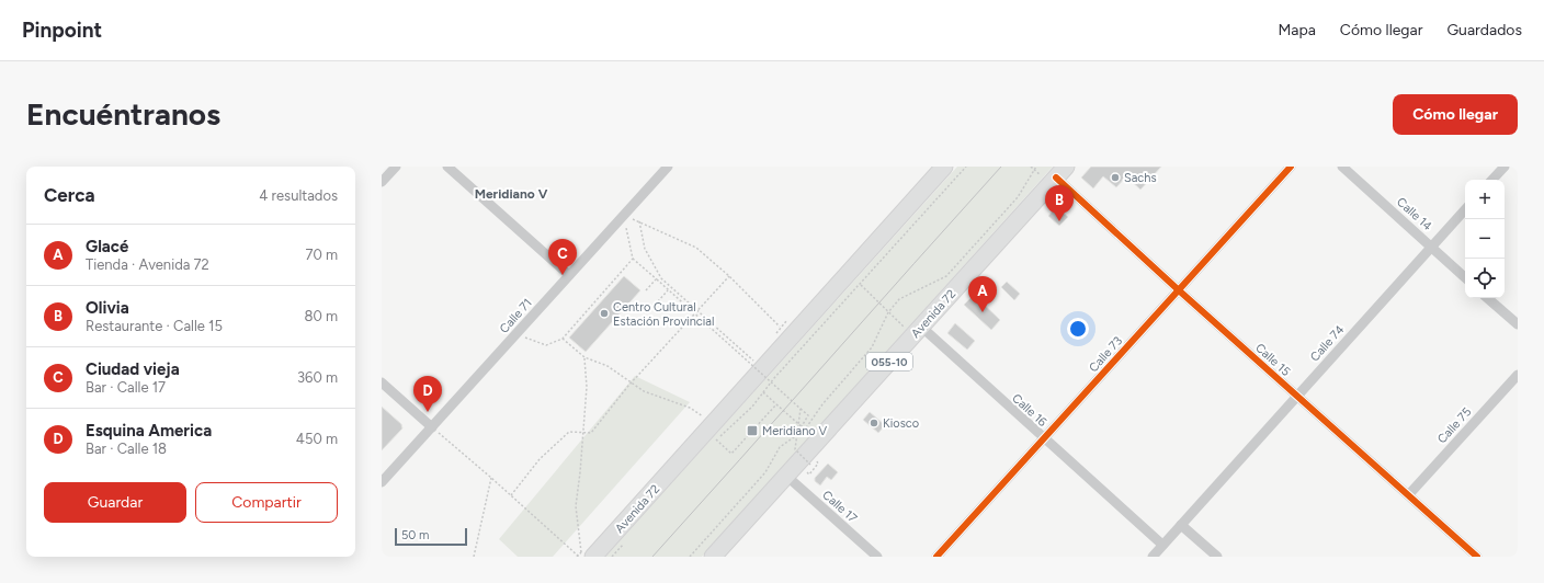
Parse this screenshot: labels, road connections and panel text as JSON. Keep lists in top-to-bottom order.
{
  "streets": {
    "highway": ["Avenida 72", "055-10"],
    "street": [
      "Calle 14",
      "Calle 71",
      "Calle 74",
      "Calle 73",
      "Calle 15",
      "Calle 16",
      "Calle 75",
      "Calle 17"
    ]
  },
  "crossings": [
    ["Calle 14", "Calle 74"],
    ["Avenida 72", "Calle 15"],
    ["Avenida 72", "Calle 16"],
    ["Avenida 72", "Calle 17"],
    ["Calle 74", "Calle 15"],
    ["Calle 74", "Calle 16"],
    ["Calle 73", "Calle 15"],
    ["Calle 73", "Calle 16"],
    ["Calle 15", "Calle 75"]
  ],
  "districts": ["Meridiano V"],
  "places": {
    "other": ["Sachs", "Centro Cultural Estación Provincial", "Kiosco"],
    "transit": ["Meridiano V"]
  },
  "scale_bar": "50 m",
  "page": {
    "header": "Pinpoint",
    "nav": ["Mapa", "Cómo llegar", "Guardados"],
    "buttons": [
      "Cómo llegar",
      ["Guardar", "Compartir"]
    ],
    "title": "Encuéntranos",
    "heading": ["Cerca", "4 resultados"],
    "map_buttons": ["+", "−"],
    "pins": [
      "B",
      "C",
      "A",
      "D"
    ],
    "list": [
      {
        "mark": "A",
        "name": "Glacé",
        "note": "Tienda · Avenida 72",
        "value": "70 m"
      },
      {
        "mark": "B",
        "name": "Olivia",
        "note": "Restaurante · Calle 15",
        "value": "80 m"
      },
      {
        "mark": "C",
        "name": "Ciudad vieja",
        "note": "Bar · Calle 17",
        "value": "360 m"
      },
      {
        "mark": "D",
        "name": "Esquina America",
        "note": "Bar · Calle 18",
        "value": "450 m"
      }
    ],
    "scale": "50 m"
  }
}
